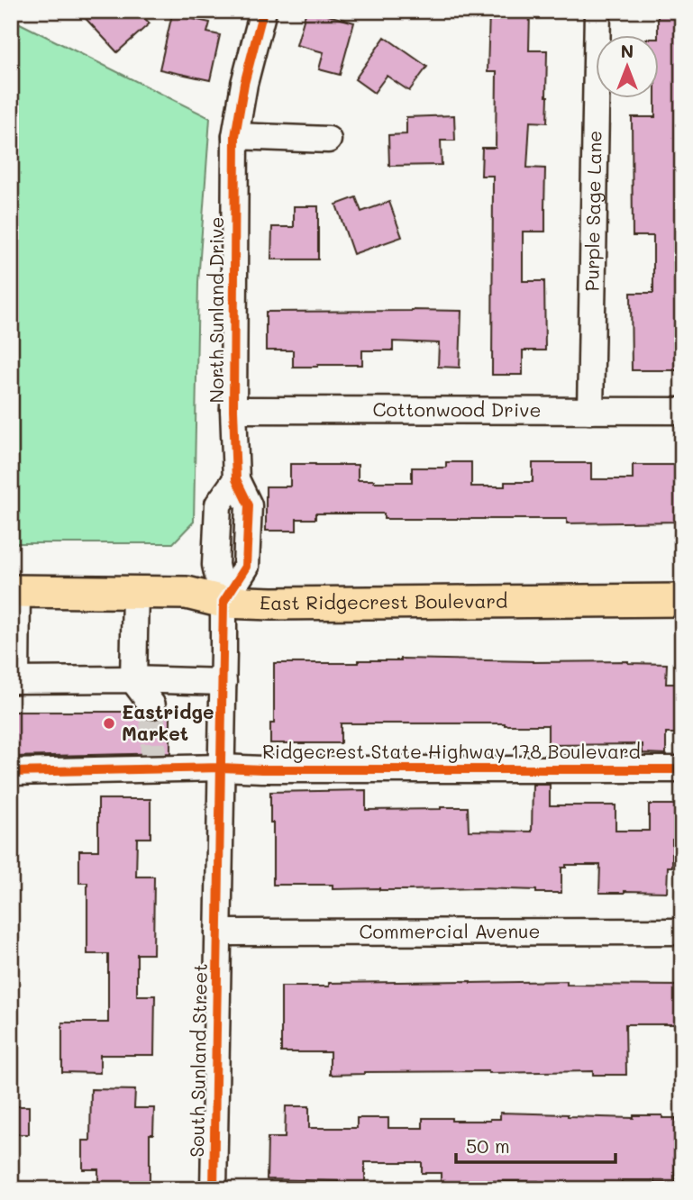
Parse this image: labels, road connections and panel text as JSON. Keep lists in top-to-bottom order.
{
  "streets": {
    "main road": ["East Ridgecrest Boulevard"],
    "street": [
      "Purple Sage Lane",
      "North Sunland Drive",
      "Cottonwood Drive",
      "Ridgecrest State Highway 178 Boulevard",
      "Commercial Avenue",
      "South Sunland Street"
    ]
  },
  "crossings": [
    ["Purple Sage Lane", "Cottonwood Drive"],
    ["North Sunland Drive", "Cottonwood Drive"],
    ["North Sunland Drive", "East Ridgecrest Boulevard"],
    ["North Sunland Drive", "South Sunland Street"],
    ["East Ridgecrest Boulevard", "South Sunland Street"],
    ["Ridgecrest State Highway 178 Boulevard", "South Sunland Street"],
    ["Commercial Avenue", "South Sunland Street"]
  ],
  "places": ["Eastridge Market"],
  "scale_bar": "50 m",
  "north": "top"
}
